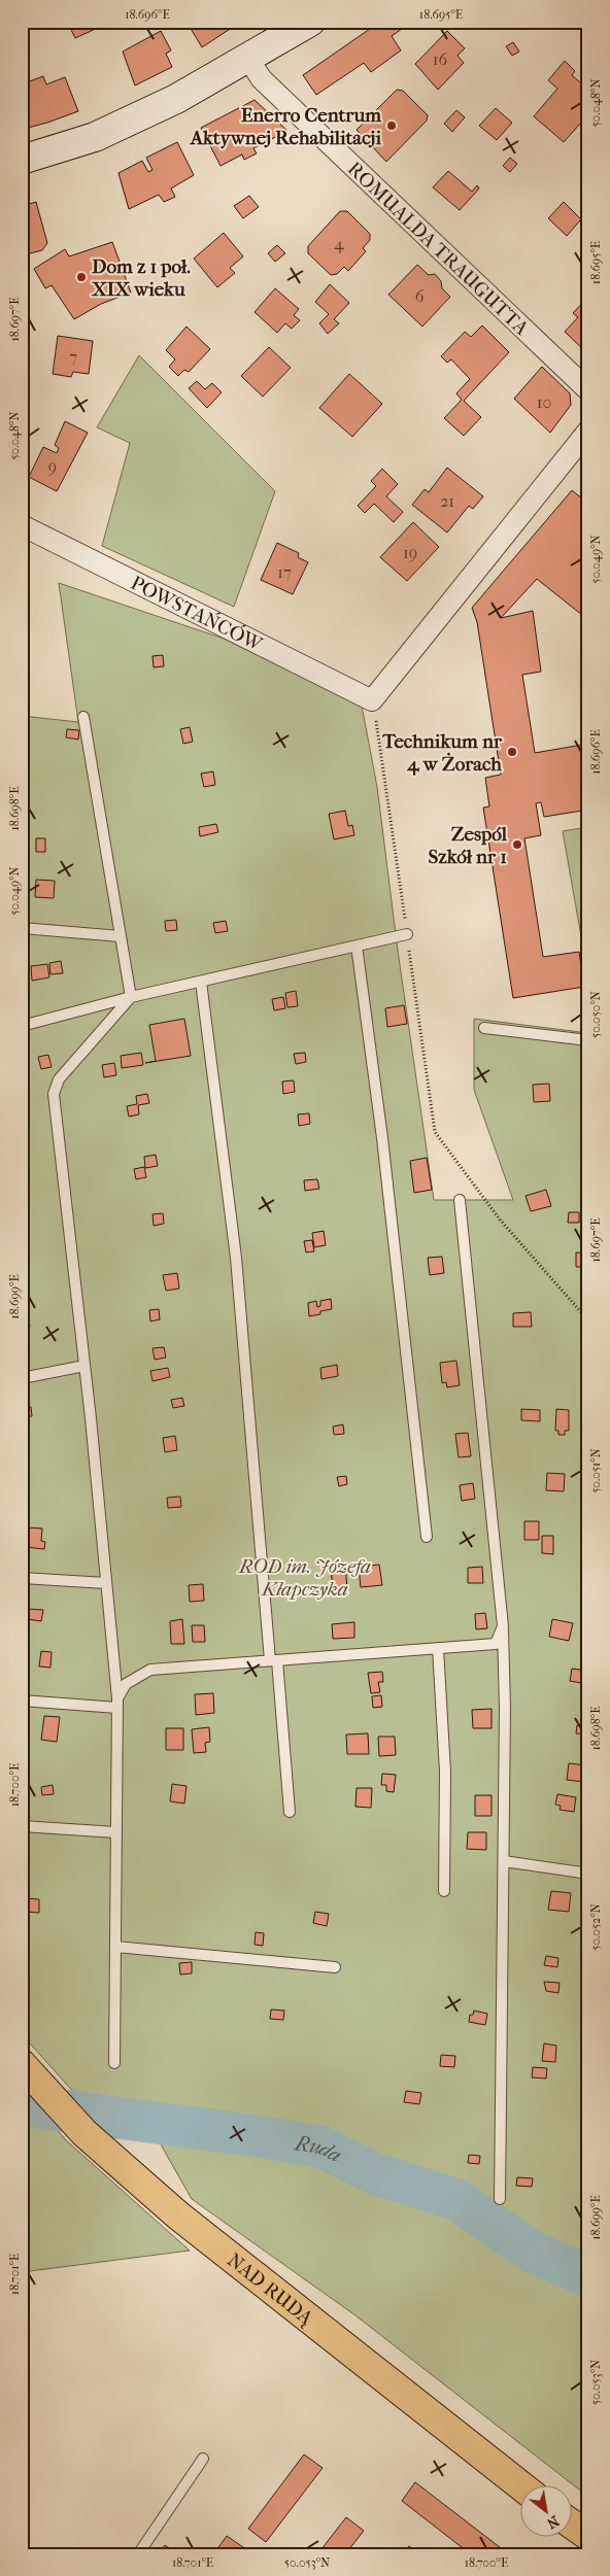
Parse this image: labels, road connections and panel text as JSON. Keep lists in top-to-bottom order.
{
  "streets": {
    "main road": ["NAD RUDĄ"],
    "street": ["ROMUALDA TRAUGUTTA", "POWSTAŃCÓW"]
  },
  "water": ["Ruda"],
  "parks": ["ROD im. Józefa Kłapczyka"],
  "places": [
    "Enerro Centrum Aktywnej Rehabilitacji",
    "Dom z 1 poł. XIX wieku",
    "Technikum nr 4 w Żorach",
    "Zespól Szkół nr 1"
  ],
  "house_numbers": [
    "16",
    "4",
    "6",
    "7",
    "10",
    "9",
    "21",
    "19",
    "17"
  ],
  "north": "bottom right",
  "coordinates": [
    "18.696°E",
    "18.695°E",
    "50.048°N",
    "18.697°E",
    "50.049°N",
    "18.698°E",
    "50.050°N",
    "18.699°E",
    "50.051°N",
    "18.700°E",
    "50.052°N",
    "18.701°E",
    "50.053°N"
  ]
}
